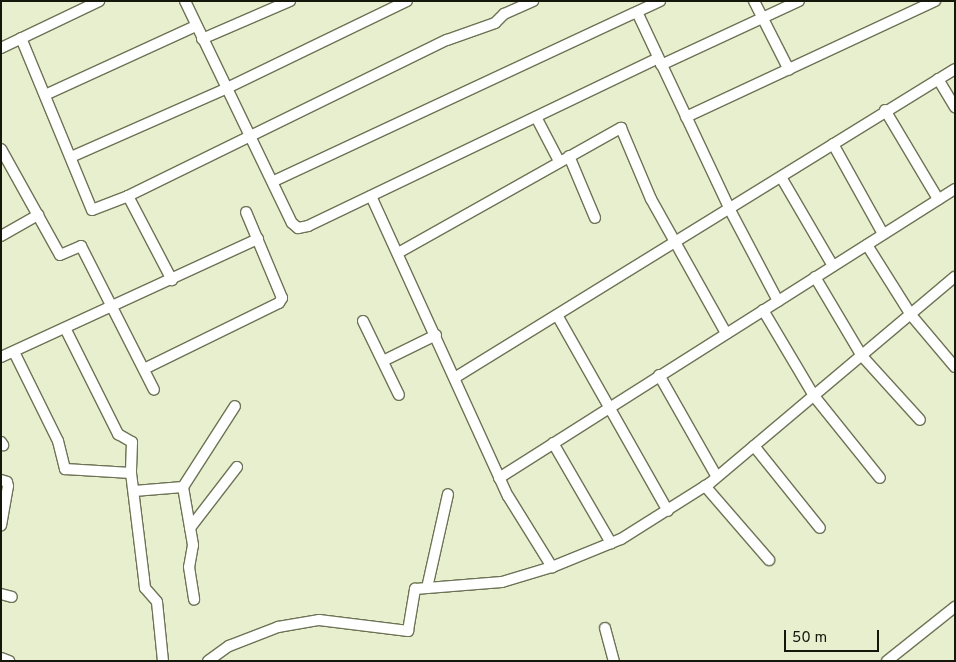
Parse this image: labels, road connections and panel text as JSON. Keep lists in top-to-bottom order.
{
  "scale_bar": "50 m"
}
